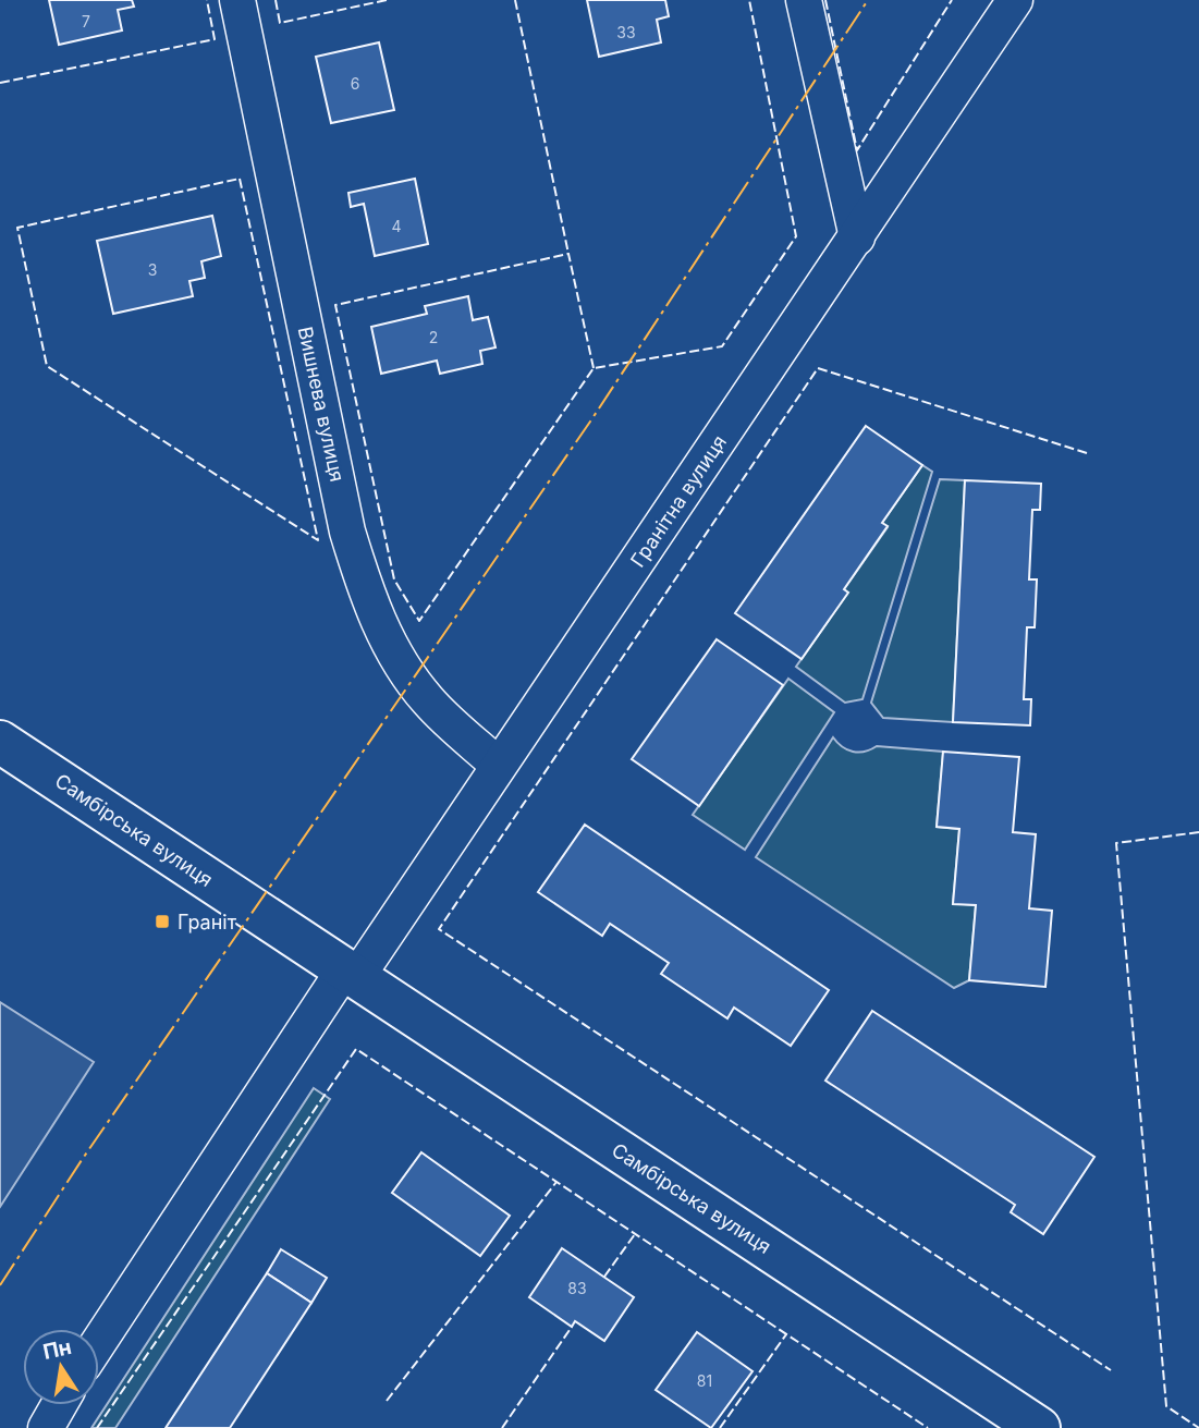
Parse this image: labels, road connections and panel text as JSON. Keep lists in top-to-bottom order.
{
  "streets": {
    "main road": ["Самбірська вулиця"],
    "street": ["Вишнева вулиця", "Гранітна вулиця"]
  },
  "crossings": [
    ["Вишнева вулиця", "Гранітна вулиця"],
    ["Гранітна вулиця", "Самбірська вулиця"]
  ],
  "places": {
    "transit": ["Граніт"]
  },
  "house_numbers": [
    "7",
    "33",
    "6",
    "4",
    "3",
    "2",
    "83",
    "81"
  ],
  "north": "top"
}
